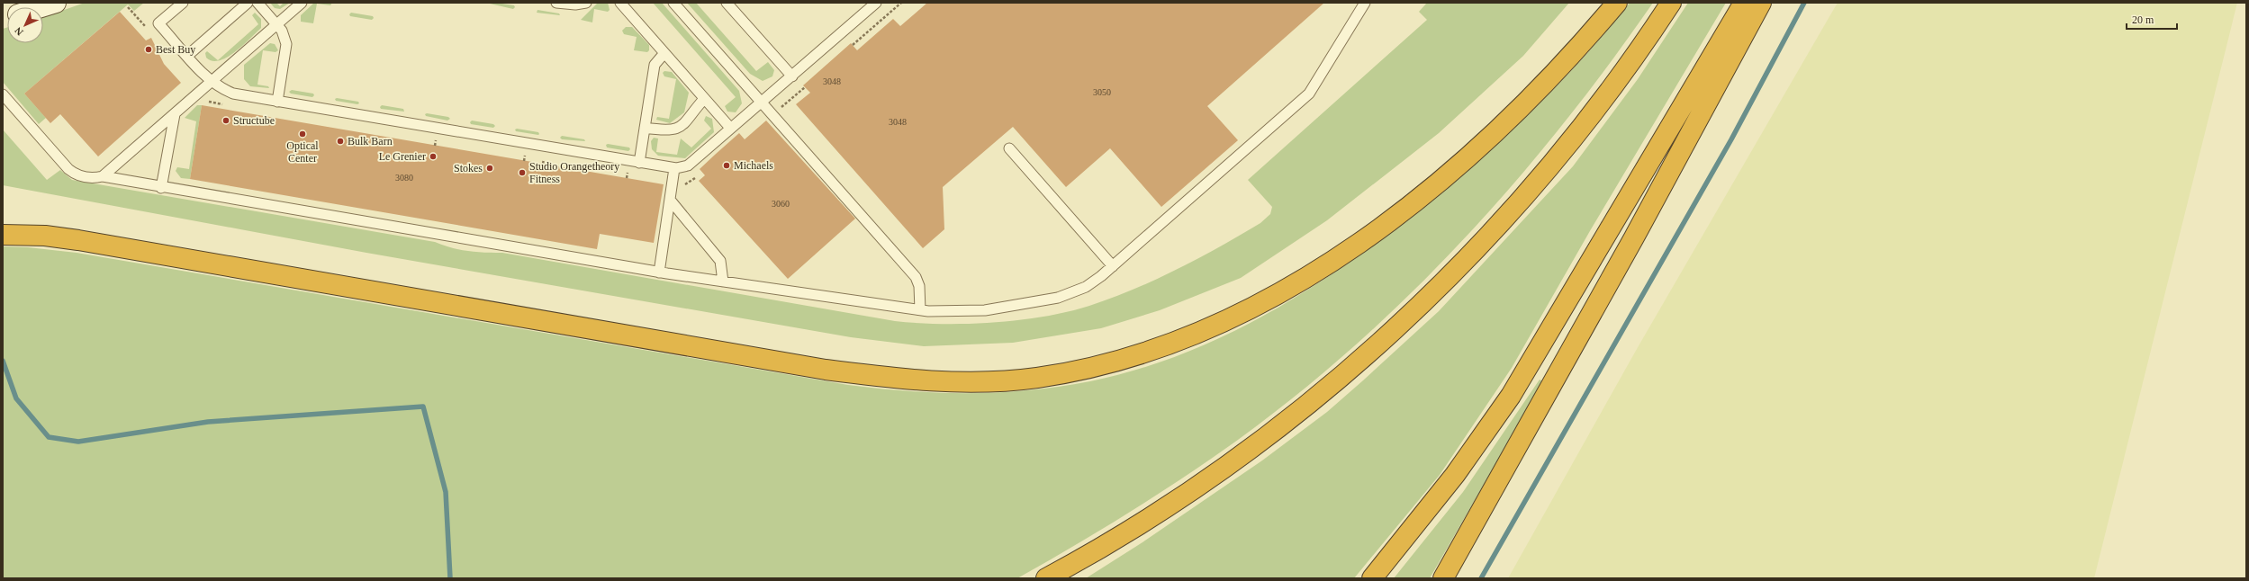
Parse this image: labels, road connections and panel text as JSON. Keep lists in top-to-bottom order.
{
  "places": [
    "Best Buy",
    "Structube",
    "Optical Center",
    "Bulk Barn",
    "Le Grenier",
    "Michaels",
    "Stokes",
    "Studio Orangetheory Fitness"
  ],
  "house_numbers": [
    "3048",
    "3050",
    "3048",
    "3080",
    "3060"
  ],
  "scale_bar": "20 m",
  "north": "bottom left"
}
